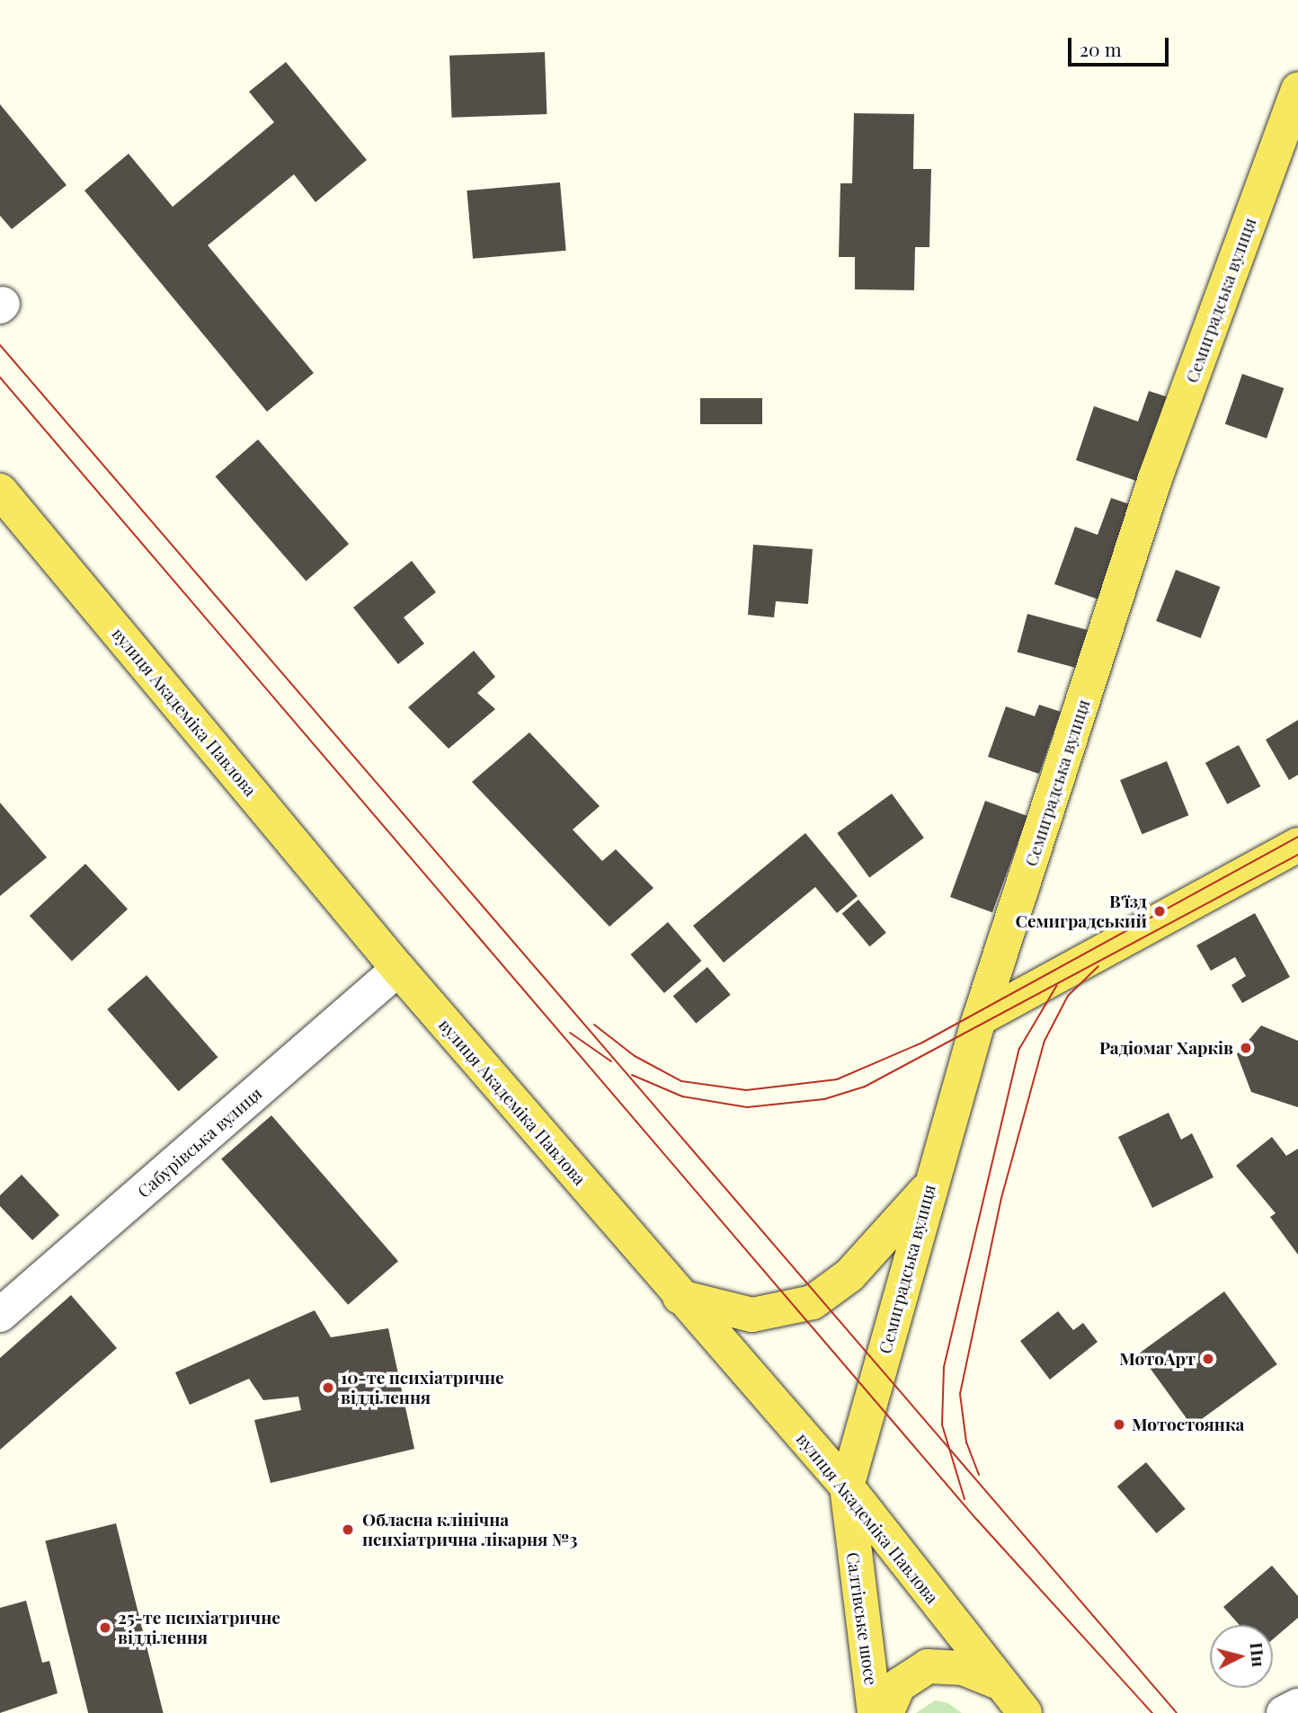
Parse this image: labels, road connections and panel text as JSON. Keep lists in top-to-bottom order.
{
  "streets": {
    "main road": ["Семиградська вулиця", "вулиця Академіка Павлова", "Салтівське шосе"],
    "street": ["Сабурівська вулиця"]
  },
  "crossings": [
    ["Семиградська вулиця", "вулиця Академіка Павлова"],
    ["Семиградська вулиця", "Салтівське шосе"],
    ["вулиця Академіка Павлова", "Сабурівська вулиця"],
    ["вулиця Академіка Павлова", "Салтівське шосе"]
  ],
  "places": [
    "В'їзд Семиградський",
    "Радіомаг Харків",
    "МотоАрт",
    "10-те психіатричне відділення",
    "Мотостоянка",
    "Обласна клінічна психіатрична лікарня №3",
    "25-те психіатричне відділення"
  ],
  "scale_bar": "20 m",
  "north": "right"
}
